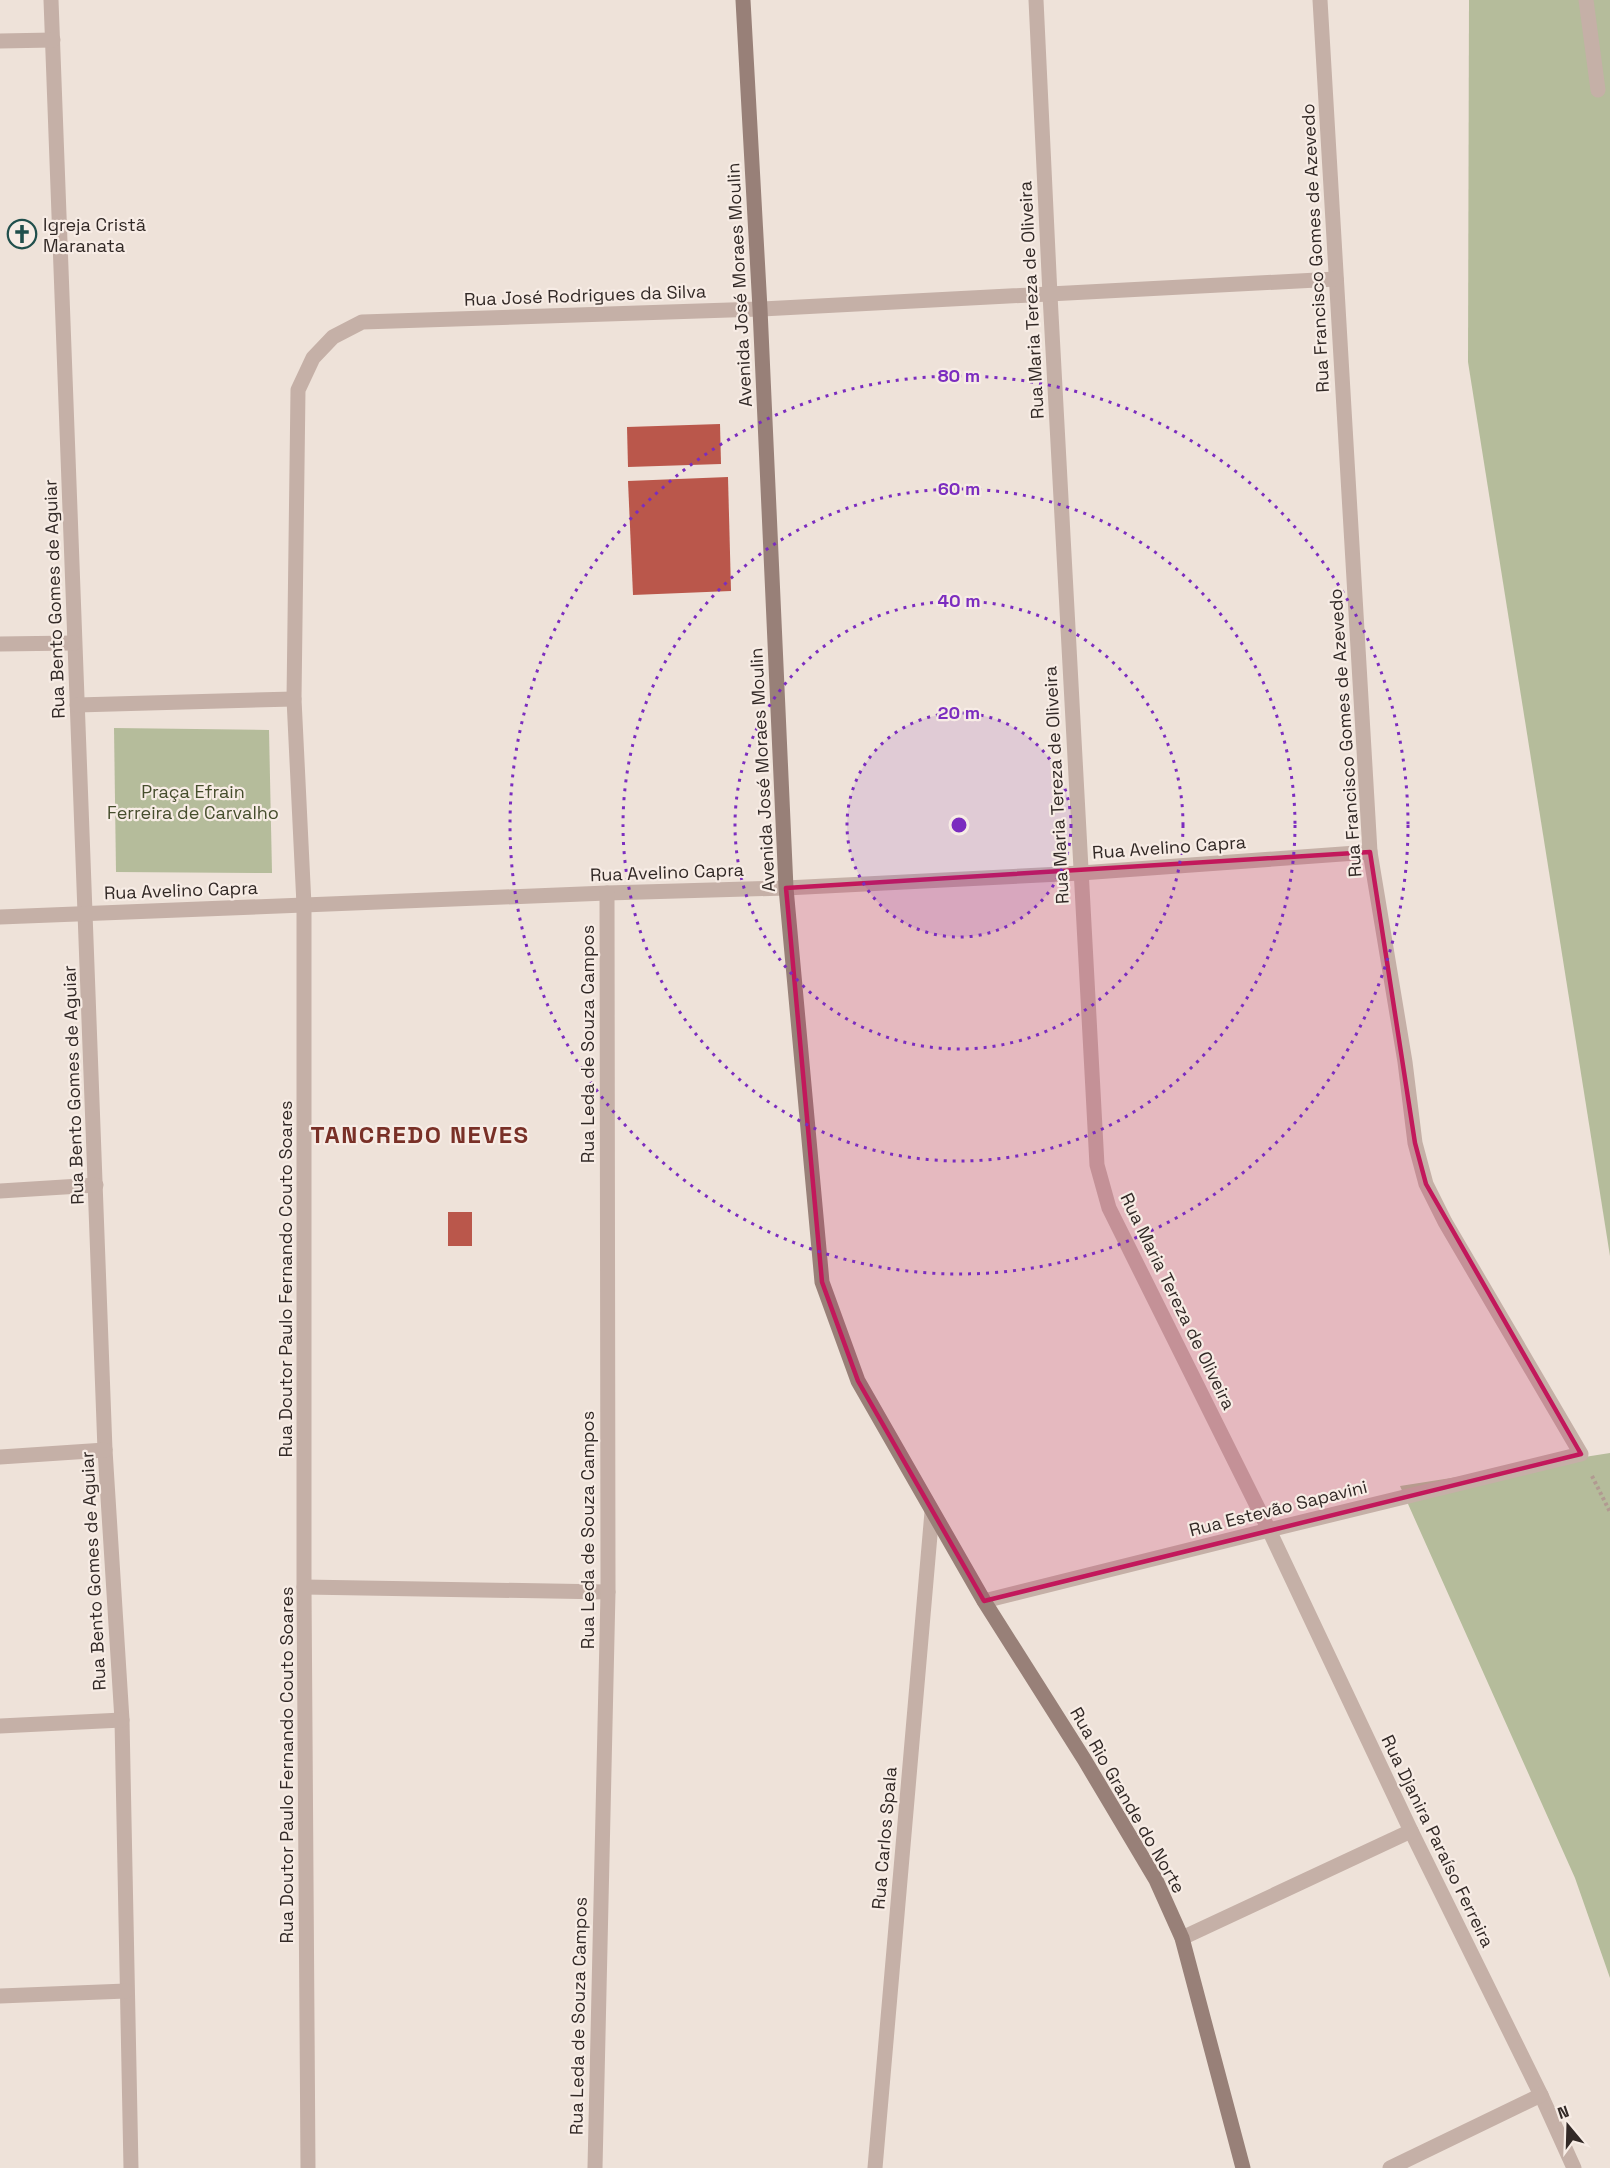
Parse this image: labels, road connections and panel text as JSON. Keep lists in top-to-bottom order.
{
  "streets": {
    "main road": ["Avenida José Moraes Moulin", "Rua Rio Grande do Norte"],
    "street": [
      "Rua Francisco Gomes de Azevedo",
      "Rua José Rodrigues da Silva",
      "Rua Maria Tereza de Oliveira",
      "Rua Bento Gomes de Aguiar",
      "Rua Avelino Capra",
      "Rua Leda de Souza Campos",
      "Rua Doutor Paulo Fernando Couto Soares",
      "Rua Estevão Sapavini",
      "Rua Carlos Spala",
      "Rua Djanira Paraíso Ferreira"
    ]
  },
  "crossings": [
    ["Rua Francisco Gomes de Azevedo", "Rua José Rodrigues da Silva"],
    ["Rua Francisco Gomes de Azevedo", "Rua Avelino Capra"],
    ["Rua Francisco Gomes de Azevedo", "Rua Estevão Sapavini"],
    ["Avenida José Moraes Moulin", "Rua José Rodrigues da Silva"],
    ["Avenida José Moraes Moulin", "Rua Avelino Capra"],
    ["Avenida José Moraes Moulin", "Rua Rio Grande do Norte"],
    ["Avenida José Moraes Moulin", "Rua Carlos Spala"],
    ["Rua José Rodrigues da Silva", "Rua Maria Tereza de Oliveira"],
    ["Rua José Rodrigues da Silva", "Rua Doutor Paulo Fernando Couto Soares"],
    ["Rua Maria Tereza de Oliveira", "Rua Avelino Capra"],
    ["Rua Maria Tereza de Oliveira", "Rua Estevão Sapavini"],
    ["Rua Maria Tereza de Oliveira", "Rua Djanira Paraíso Ferreira"],
    ["Rua Bento Gomes de Aguiar", "Rua Avelino Capra"],
    ["Rua Avelino Capra", "Rua Leda de Souza Campos"],
    ["Rua Avelino Capra", "Rua Doutor Paulo Fernando Couto Soares"],
    ["Rua Estevão Sapavini", "Rua Rio Grande do Norte"],
    ["Rua Estevão Sapavini", "Rua Djanira Paraíso Ferreira"],
    ["Rua Rio Grande do Norte", "Rua Carlos Spala"]
  ],
  "districts": ["TANCREDO NEVES"],
  "parks": ["Praça Efrain Ferreira de Carvalho"],
  "places": {
    "church": ["Igreja Cristã Maranata"]
  },
  "north": "top",
  "rings": [
    "80 m",
    "60 m",
    "40 m",
    "20 m"
  ]
}
